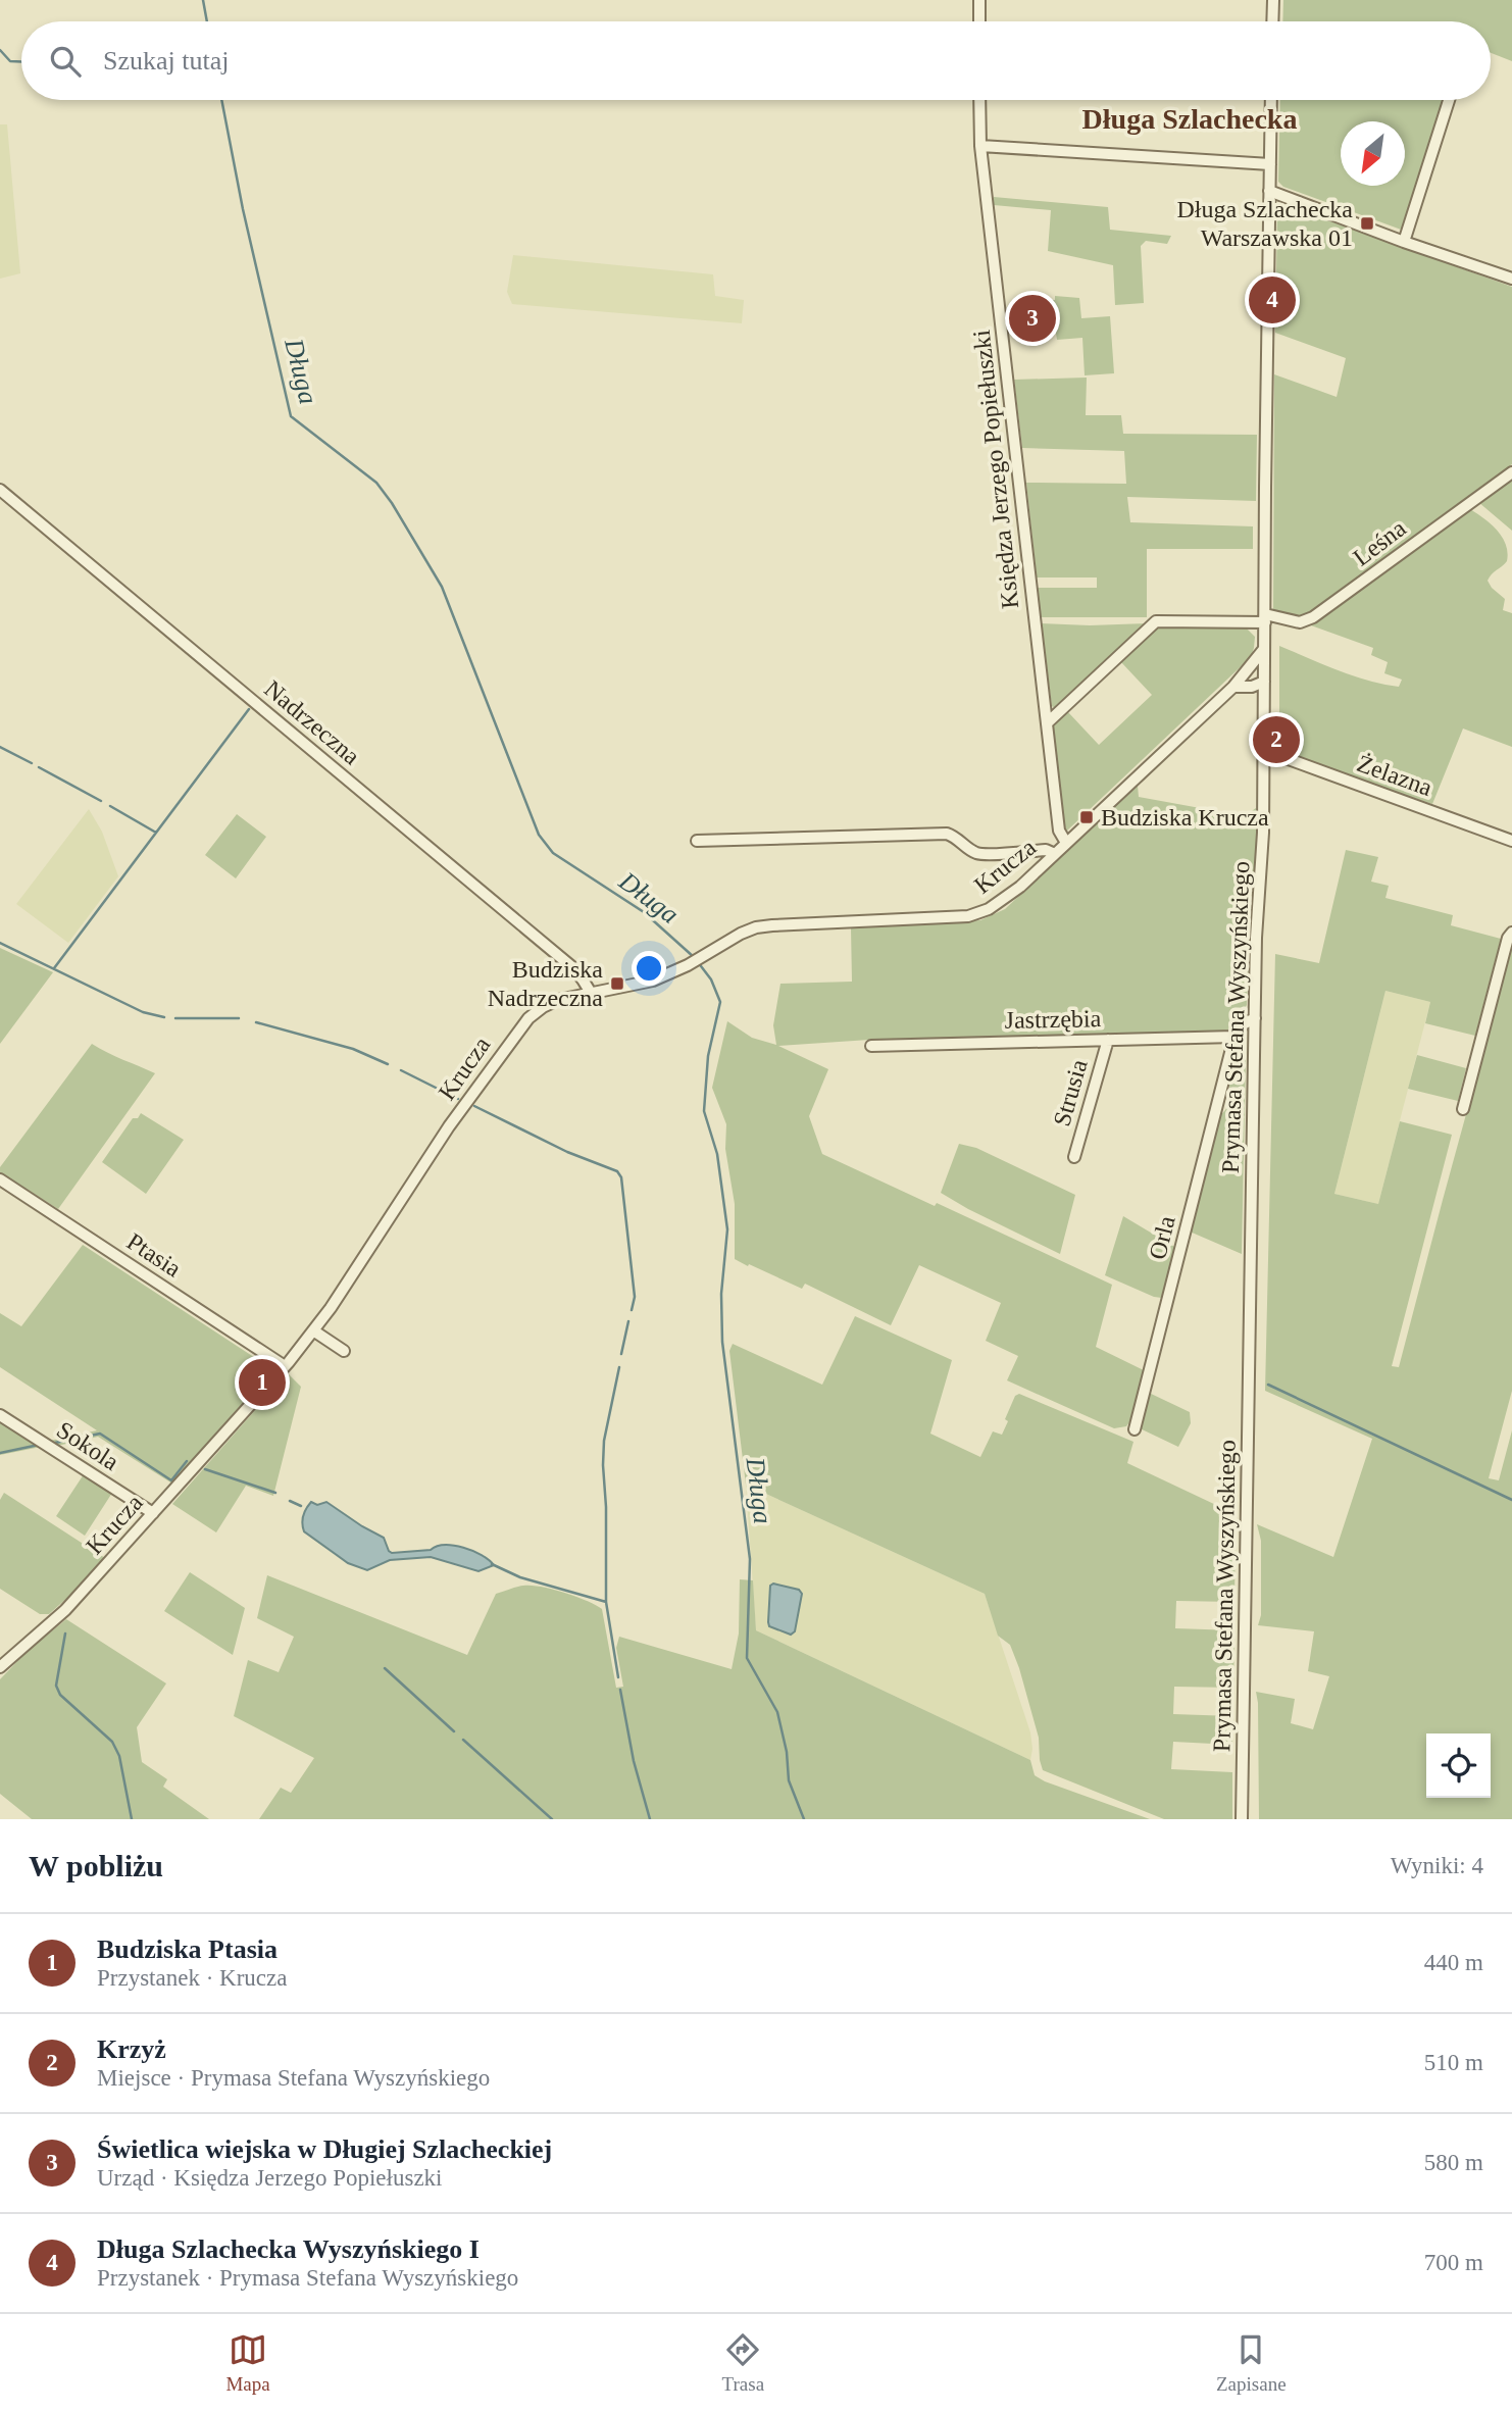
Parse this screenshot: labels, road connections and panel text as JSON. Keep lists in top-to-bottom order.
{
  "streets": {
    "street": [
      "Księdza Jerzego Popiełuszki",
      "Leśna",
      "Nadrzeczna",
      "Żelazna",
      "Krucza",
      "Prymasa Stefana Wyszyńskiego",
      "Jastrzębia",
      "Strusia",
      "Orla",
      "Ptasia",
      "Sokola"
    ]
  },
  "crossings": [
    ["Księdza Jerzego Popiełuszki", "Leśna"],
    ["Księdza Jerzego Popiełuszki", "Krucza"],
    ["Leśna", "Prymasa Stefana Wyszyńskiego"],
    ["Nadrzeczna", "Krucza"],
    ["Żelazna", "Prymasa Stefana Wyszyńskiego"],
    ["Krucza", "Prymasa Stefana Wyszyńskiego"],
    ["Krucza", "Ptasia"],
    ["Krucza", "Sokola"],
    ["Jastrzębia", "Strusia"],
    ["Jastrzębia", "Orla"]
  ],
  "districts": ["Długa Szlachecka"],
  "water": ["Długa"],
  "places": {
    "transit": ["Długa Szlachecka Warszawska 01", "Budziska Krucza", "Budziska Nadrzeczna"]
  },
  "north": "bottom left",
  "page": {
    "search": "Szukaj tutaj",
    "pins": [
      "4",
      "3",
      "2",
      "1"
    ],
    "heading": ["W pobliżu", "Wyniki: 4"],
    "list": [
      {
        "mark": "1",
        "name": "Budziska Ptasia",
        "note": "Przystanek · Krucza",
        "value": "440 m"
      },
      {
        "mark": "2",
        "name": "Krzyż",
        "note": "Miejsce · Prymasa Stefana Wyszyńskiego",
        "value": "510 m"
      },
      {
        "mark": "3",
        "name": "Świetlica wiejska w Długiej Szlacheckiej",
        "note": "Urząd · Księdza Jerzego Popiełuszki",
        "value": "580 m"
      },
      {
        "mark": "4",
        "name": "Długa Szlachecka Wyszyńskiego I",
        "note": "Przystanek · Prymasa Stefana Wyszyńskiego",
        "value": "700 m"
      }
    ],
    "nav": ["Mapa", "Trasa", "Zapisane"]
  }
}
